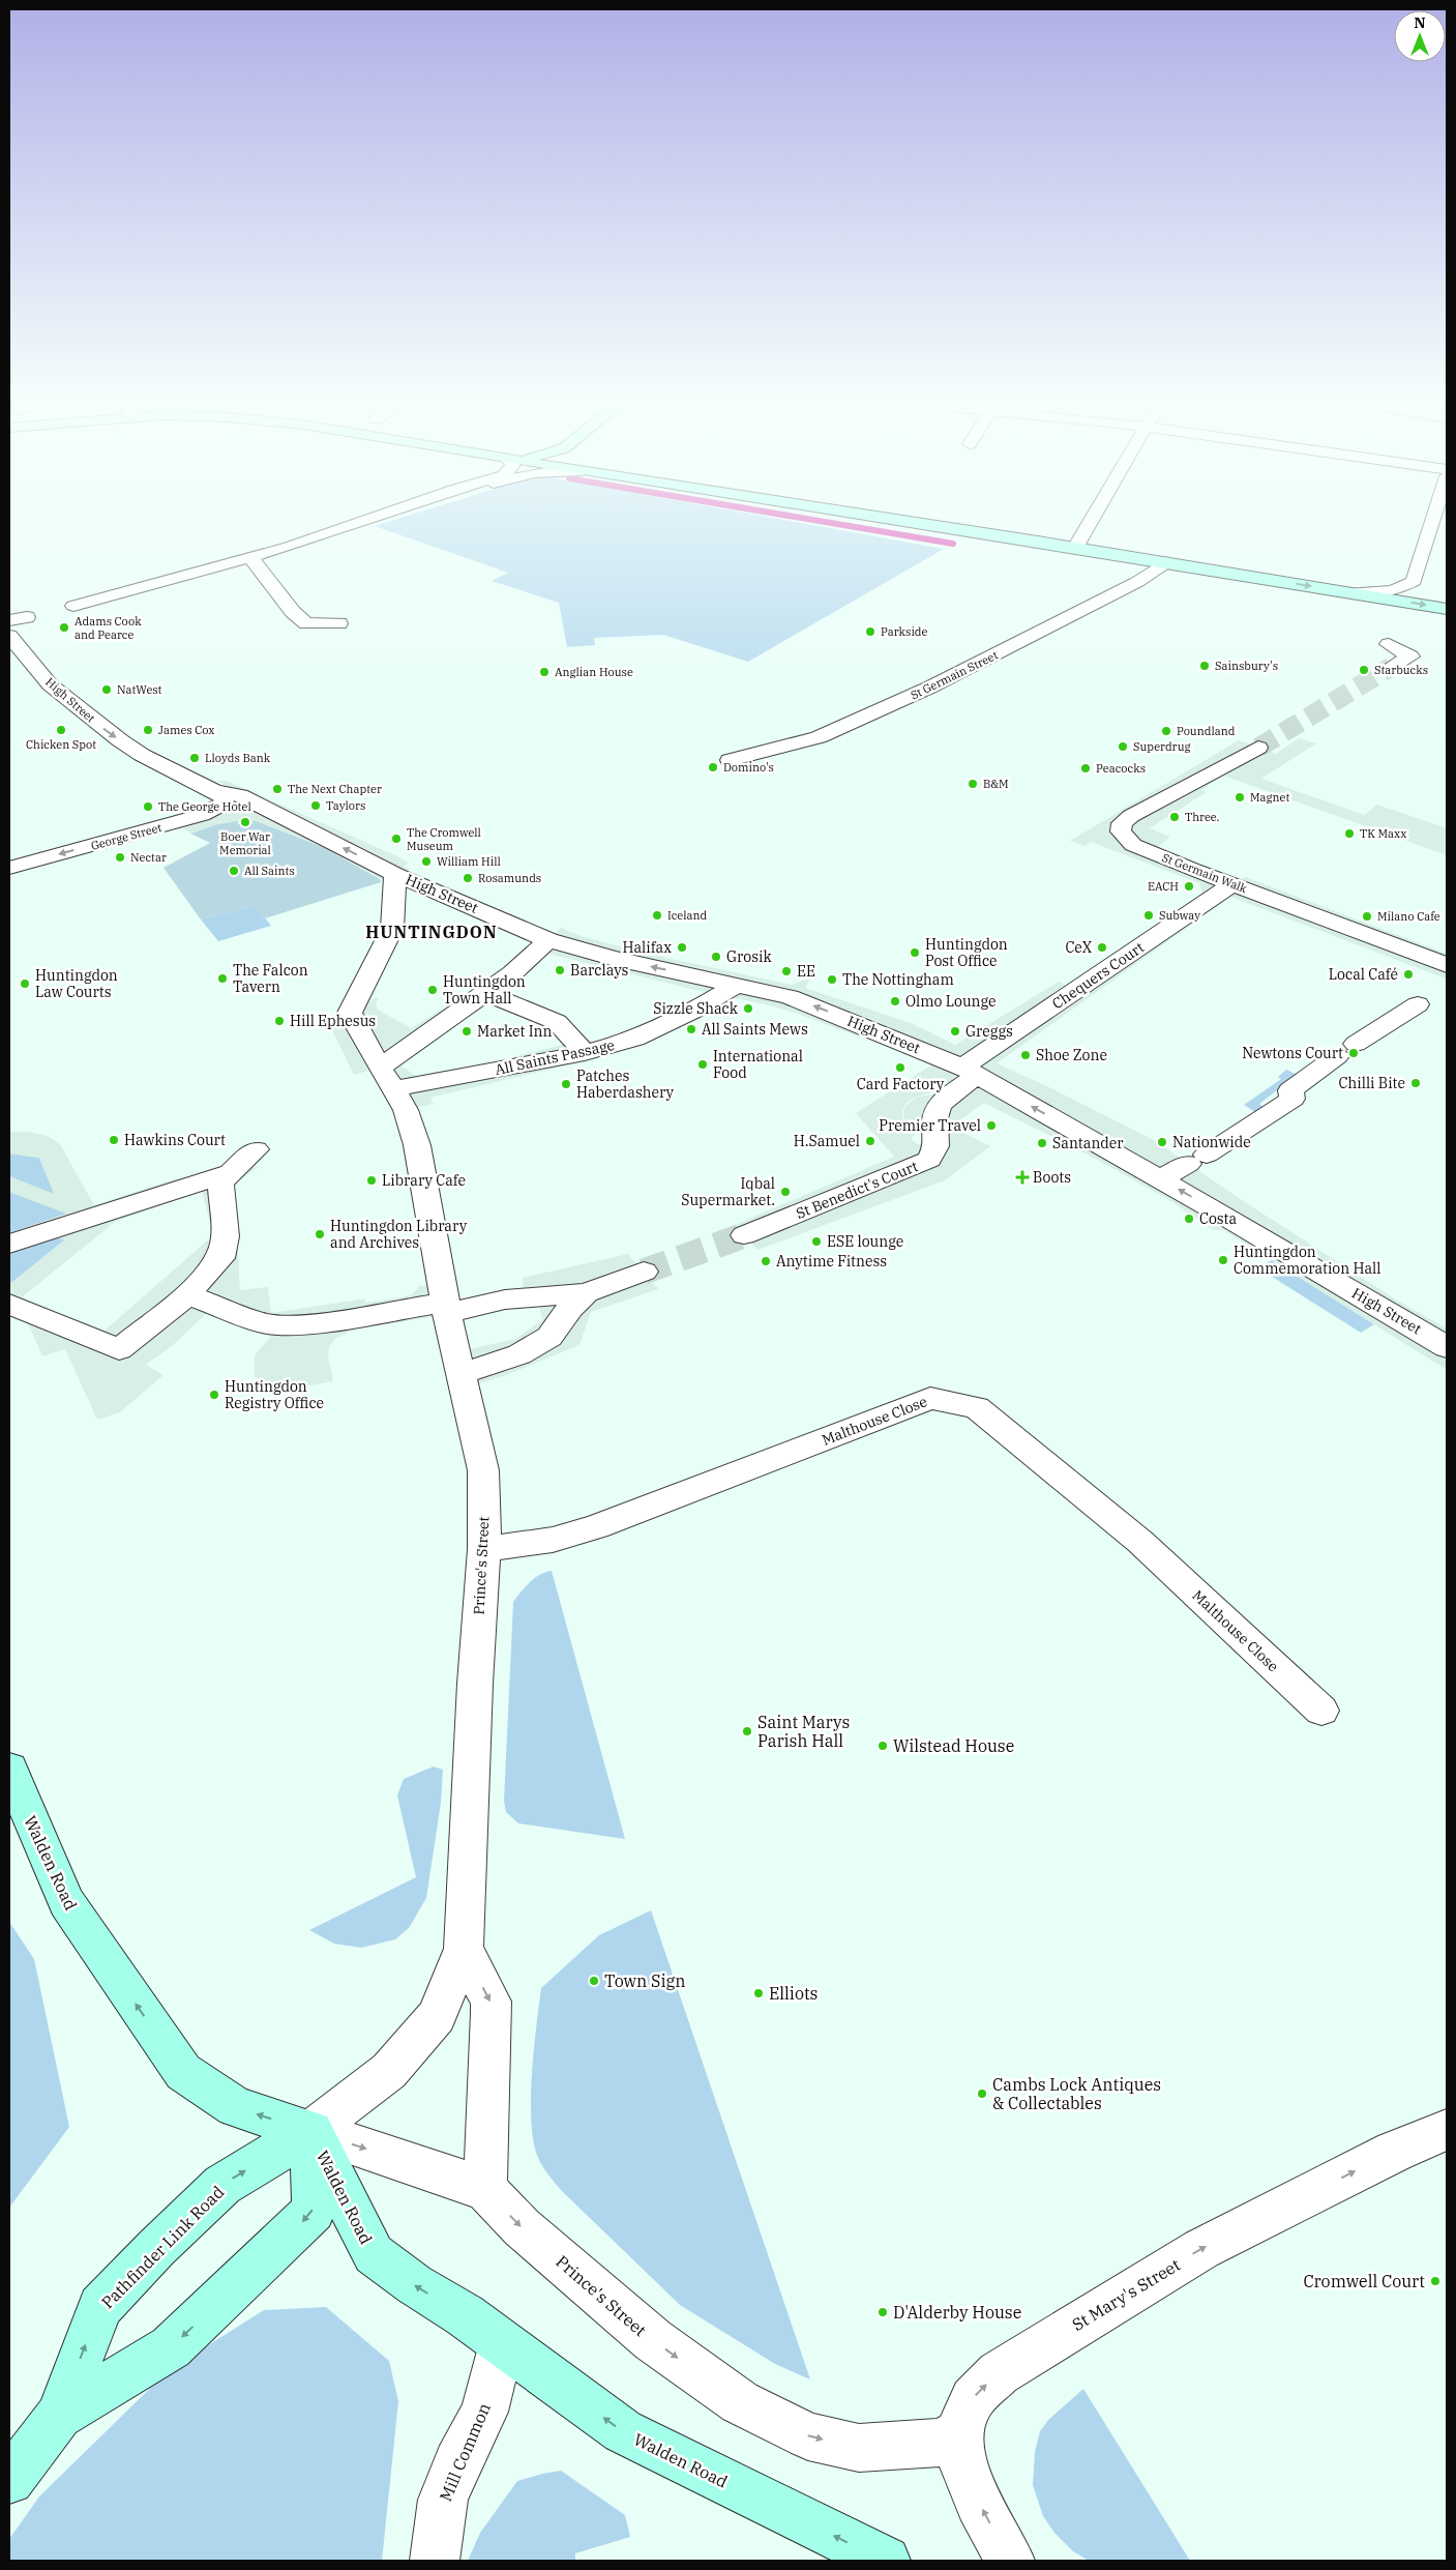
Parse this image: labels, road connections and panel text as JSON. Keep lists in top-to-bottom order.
{
  "streets": {
    "main road": ["Walden Road", "Pathfinder Link Road"],
    "street": [
      "St Germain Street",
      "High Street",
      "George Street",
      "St Germain Walk",
      "Chequers Court",
      "All Saints Passage",
      "St Benedict's Court",
      "Malthouse Close",
      "Prince's Street",
      "St Mary's Street",
      "Mill Common"
    ]
  },
  "crossings": [
    ["High Street", "George Street"],
    ["High Street", "Chequers Court"],
    ["High Street", "All Saints Passage"],
    ["High Street", "St Benedict's Court"],
    ["High Street", "Prince's Street"],
    ["St Germain Walk", "Chequers Court"],
    ["Chequers Court", "St Benedict's Court"],
    ["All Saints Passage", "Prince's Street"],
    ["Malthouse Close", "Prince's Street"],
    ["Prince's Street", "Walden Road"],
    ["Prince's Street", "Pathfinder Link Road"],
    ["Prince's Street", "St Mary's Street"],
    ["Walden Road", "Pathfinder Link Road"],
    ["Walden Road", "Mill Common"]
  ],
  "one_way": ["Walden Road", "St Mary's Street"],
  "districts": ["HUNTINGDON"],
  "places": {
    "other": [
      "Adams Cook and Pearce",
      "Parkside",
      "Sainsbury's",
      "Starbucks",
      "Anglian House",
      "NatWest",
      "Chicken Spot",
      "James Cox",
      "Poundland",
      "Superdrug",
      "Lloyds Bank",
      "Domino's",
      "Peacocks",
      "B&M",
      "The Next Chapter",
      "Magnet",
      "Taylors",
      "The George Hotel",
      "Three.",
      "Boer War Memorial",
      "TK Maxx",
      "The Cromwell Museum",
      "Nectar",
      "William Hill",
      "All Saints",
      "Rosamunds",
      "EACH",
      "Iceland",
      "Subway",
      "Milano Cafe",
      "Halifax",
      "CeX",
      "Huntingdon Post Office",
      "Grosik",
      "Barclays",
      "EE",
      "Local Café",
      "The Falcon Tavern",
      "The Nottingham",
      "Huntingdon Law Courts",
      "Huntingdon Town Hall",
      "Olmo Lounge",
      "Sizzle Shack",
      "Hill Ephesus",
      "All Saints Mews",
      "Market Inn",
      "Greggs",
      "Newtons Court",
      "Shoe Zone",
      "International Food",
      "Card Factory",
      "Chilli Bite",
      "Patches Haberdashery",
      "Premier Travel",
      "Hawkins Court",
      "H.Samuel",
      "Nationwide",
      "Santander",
      "Library Cafe",
      "Iqbal Supermarket.",
      "Costa",
      "Huntingdon Library and Archives",
      "ESE lounge",
      "Huntingdon Commemoration Hall",
      "Anytime Fitness",
      "Huntingdon Registry Office",
      "Saint Marys Parish Hall",
      "Wilstead House",
      "Town Sign",
      "Elliots",
      "Cambs Lock Antiques & Collectables",
      "Cromwell Court",
      "D'Alderby House"
    ],
    "health": ["Boots"]
  },
  "north": "top"
}
